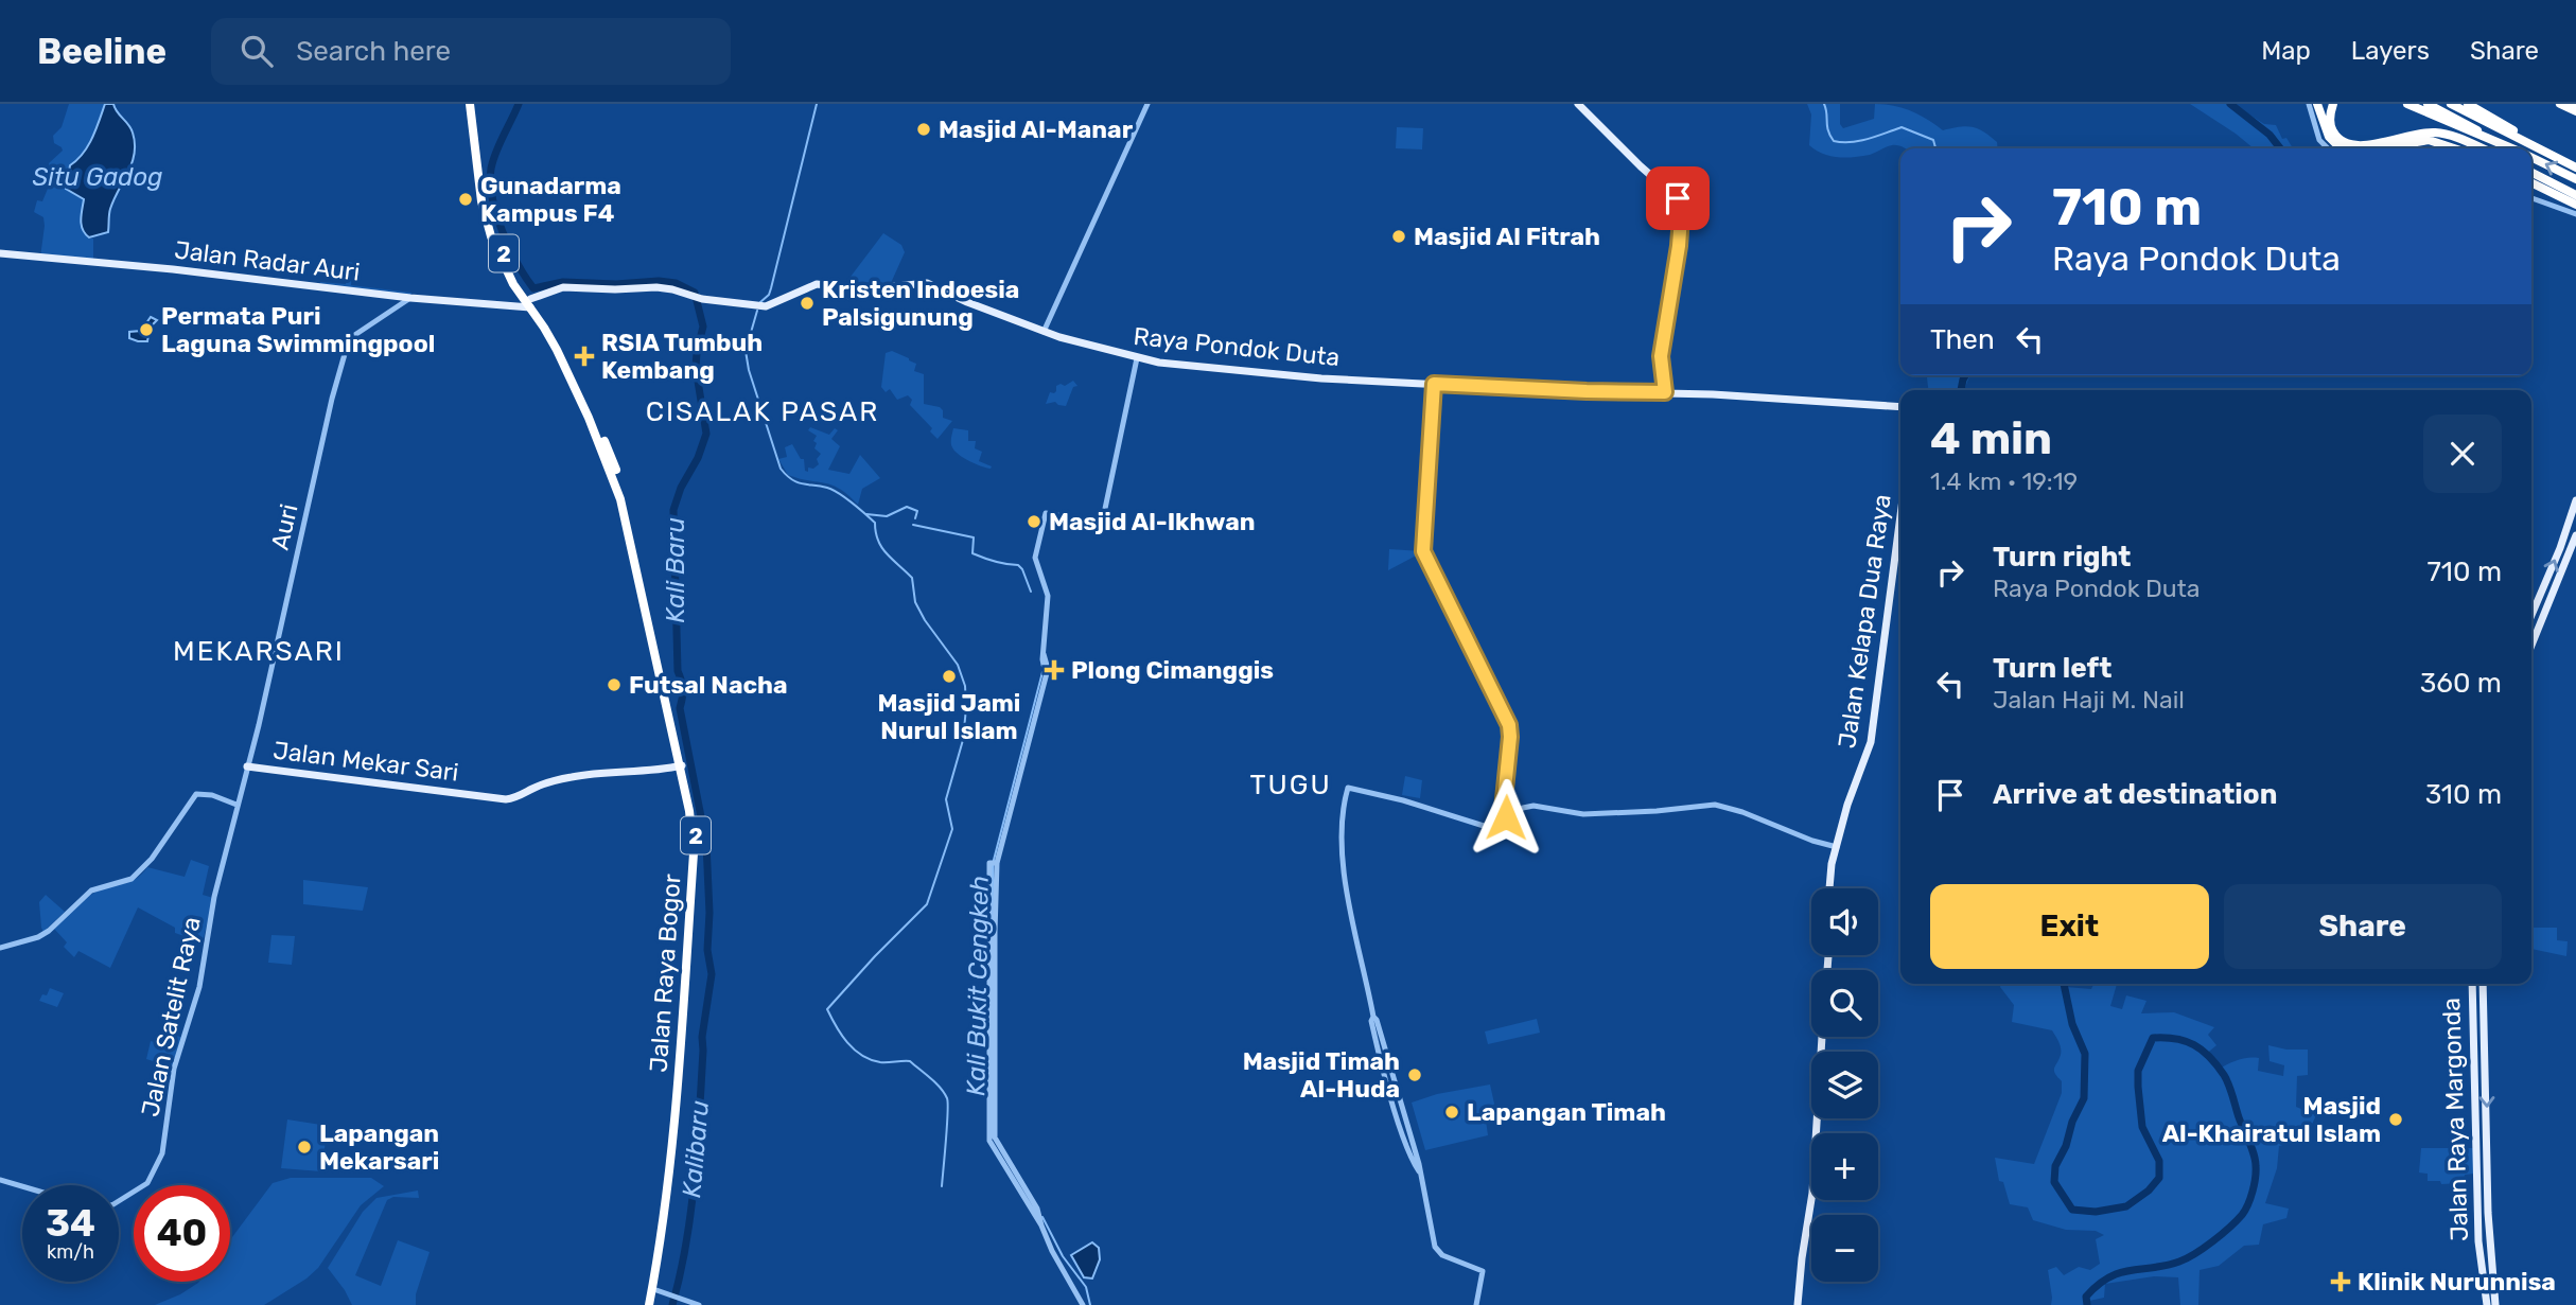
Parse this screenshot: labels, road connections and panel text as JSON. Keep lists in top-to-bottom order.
{
  "streets": {
    "highway": ["2", "Jalan Raya Bogor"],
    "main road": [
      "Jalan Radar Auri",
      "Raya Pondok Duta",
      "Jalan Kelapa Dua Raya",
      "Jalan Mekar Sari",
      "Jalan Raya Margonda"
    ],
    "street": ["Auri", "Jalan Satelit Raya"]
  },
  "crossings": [
    ["Jalan Radar Auri", "Raya Pondok Duta"],
    ["Jalan Radar Auri", "Auri"],
    ["Jalan Radar Auri", "Jalan Raya Bogor"],
    ["Raya Pondok Duta", "Jalan Raya Bogor"],
    ["Auri", "Jalan Mekar Sari"],
    ["Jalan Mekar Sari", "Jalan Raya Bogor"],
    ["Jalan Mekar Sari", "Jalan Satelit Raya"]
  ],
  "districts": ["CISALAK PASAR", "MEKARSARI", "TUGU"],
  "water": [
    "Situ Gadog",
    "Kali Baru",
    "Kali Bukit Cengkeh",
    "Kalibaru"
  ],
  "places": {
    "other": [
      "Masjid Al-Manar",
      "Gunadarma Kampus F4",
      "Masjid Al Fitrah",
      "Kristen Indoesia Palsigunung",
      "Permata Puri Laguna Swimmingpool",
      "Masjid Al-Ikhwan",
      "Masjid Jami Nurul Islam",
      "Futsal Nacha",
      "Masjid Timah Al-Huda",
      "Lapangan Timah",
      "Masjid Al-Khairatul Islam",
      "Lapangan Mekarsari"
    ],
    "health": ["RSIA Tumbuh Kembang", "Plong Cimanggis", "Klinik Nurunnisa"]
  },
  "page": {
    "header": "Beeline",
    "search": "Search here",
    "nav": ["Map", "Layers", "Share"],
    "turn": ["710 m", "Raya Pondok Duta"],
    "then": "Then",
    "heading": ["4 min", "1.4 km · 19:19"],
    "list": [
      {
        "name": "Turn right",
        "note": "Raya Pondok Duta",
        "value": "710 m"
      },
      {
        "name": "Turn left",
        "note": "Jalan Haji M. Nail",
        "value": "360 m"
      },
      {
        "name": "Arrive at destination",
        "value": "310 m"
      }
    ],
    "buttons": ["Exit", "Share"],
    "map_buttons": ["+", "−"],
    "speed": "34 km/h",
    "limit": "40"
  }
}
